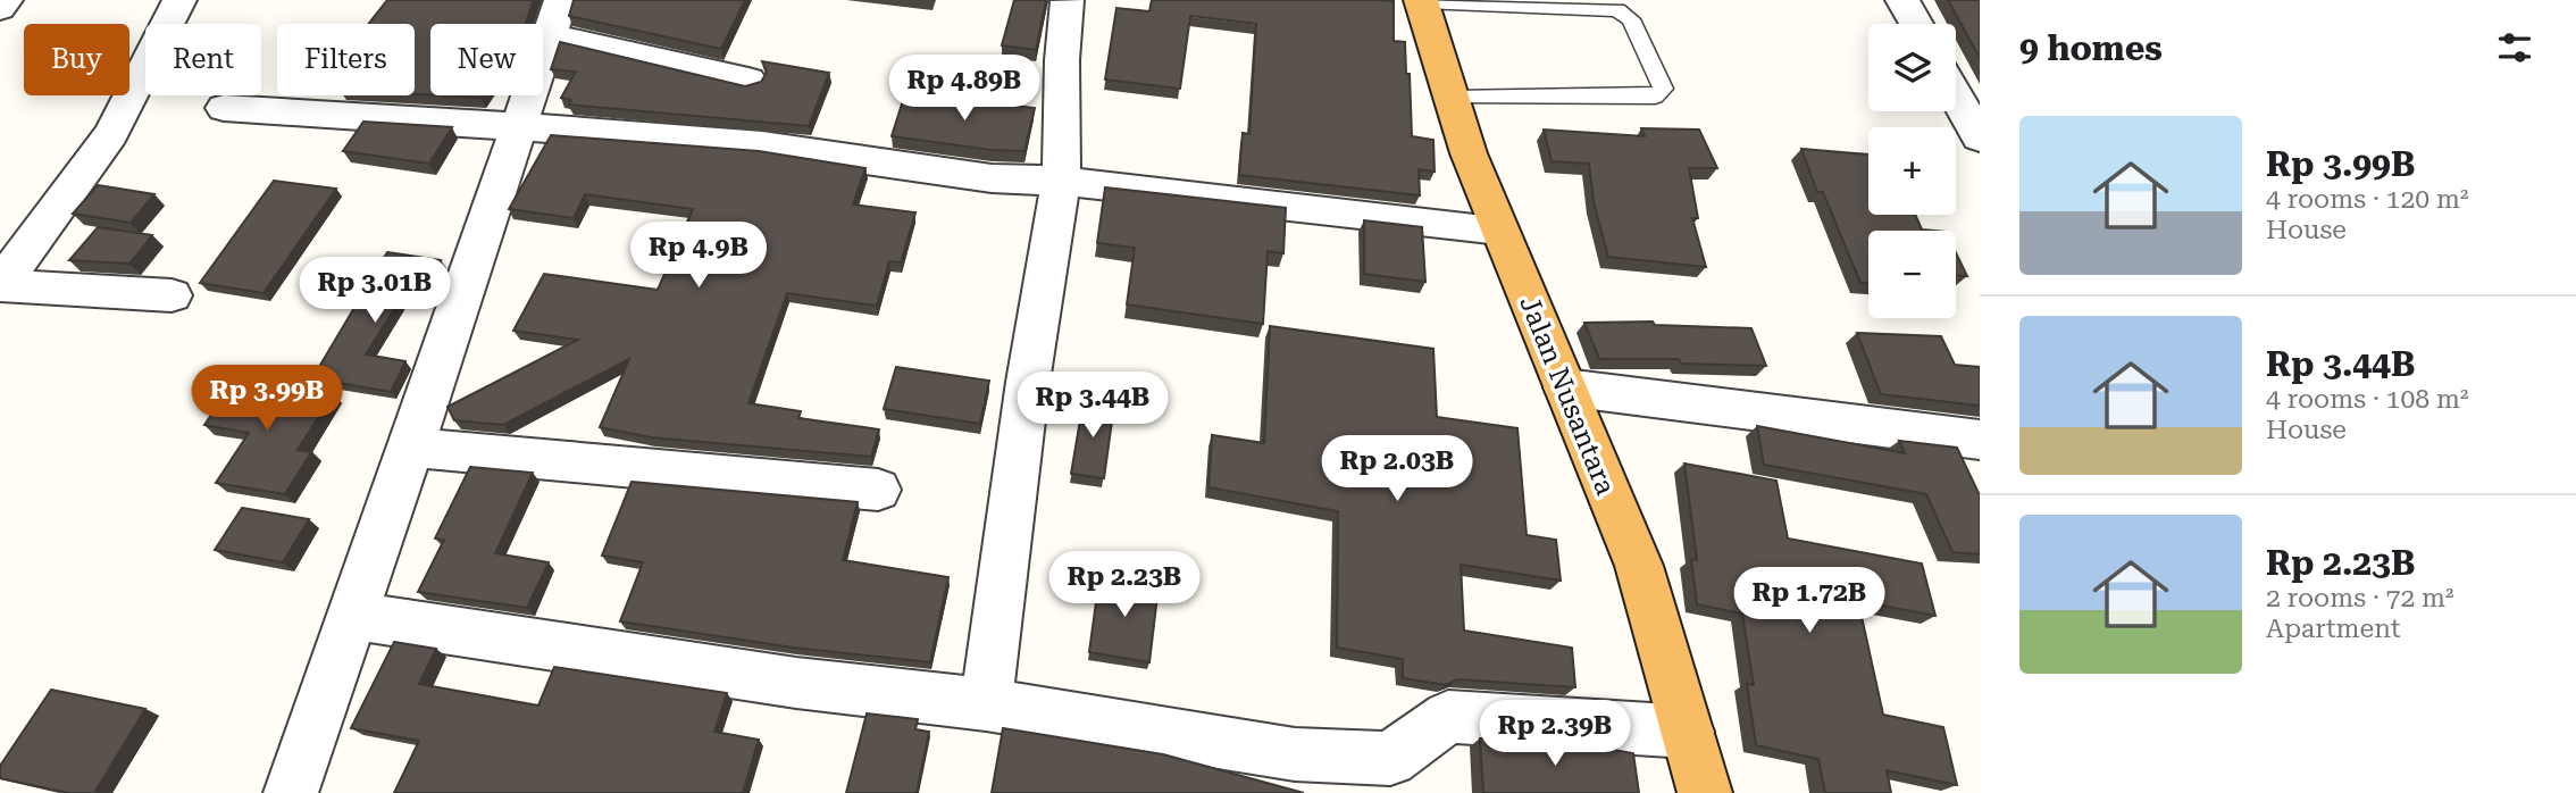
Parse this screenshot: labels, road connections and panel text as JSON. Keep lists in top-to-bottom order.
{
  "streets": {
    "highway": ["Jalan Nusantara"]
  },
  "page": {
    "heading": "9 homes",
    "map_buttons": ["+", "−"],
    "chip": [
      "Buy",
      "Rent",
      "Filters",
      "New"
    ],
    "price": [
      "Rp 4.89B",
      "Rp 4.9B",
      "Rp 3.01B",
      "Rp 3.99B",
      "Rp 3.44B",
      "Rp 2.03B",
      "Rp 2.23B",
      "Rp 1.72B",
      "Rp 2.39B"
    ],
    "list": [
      {
        "name": "Rp 3.99B",
        "note": "4 rooms · 120 m² · House"
      },
      {
        "name": "Rp 3.44B",
        "note": "4 rooms · 108 m² · House"
      },
      {
        "name": "Rp 2.23B",
        "note": "2 rooms · 72 m² · Apartment"
      }
    ]
  }
}
